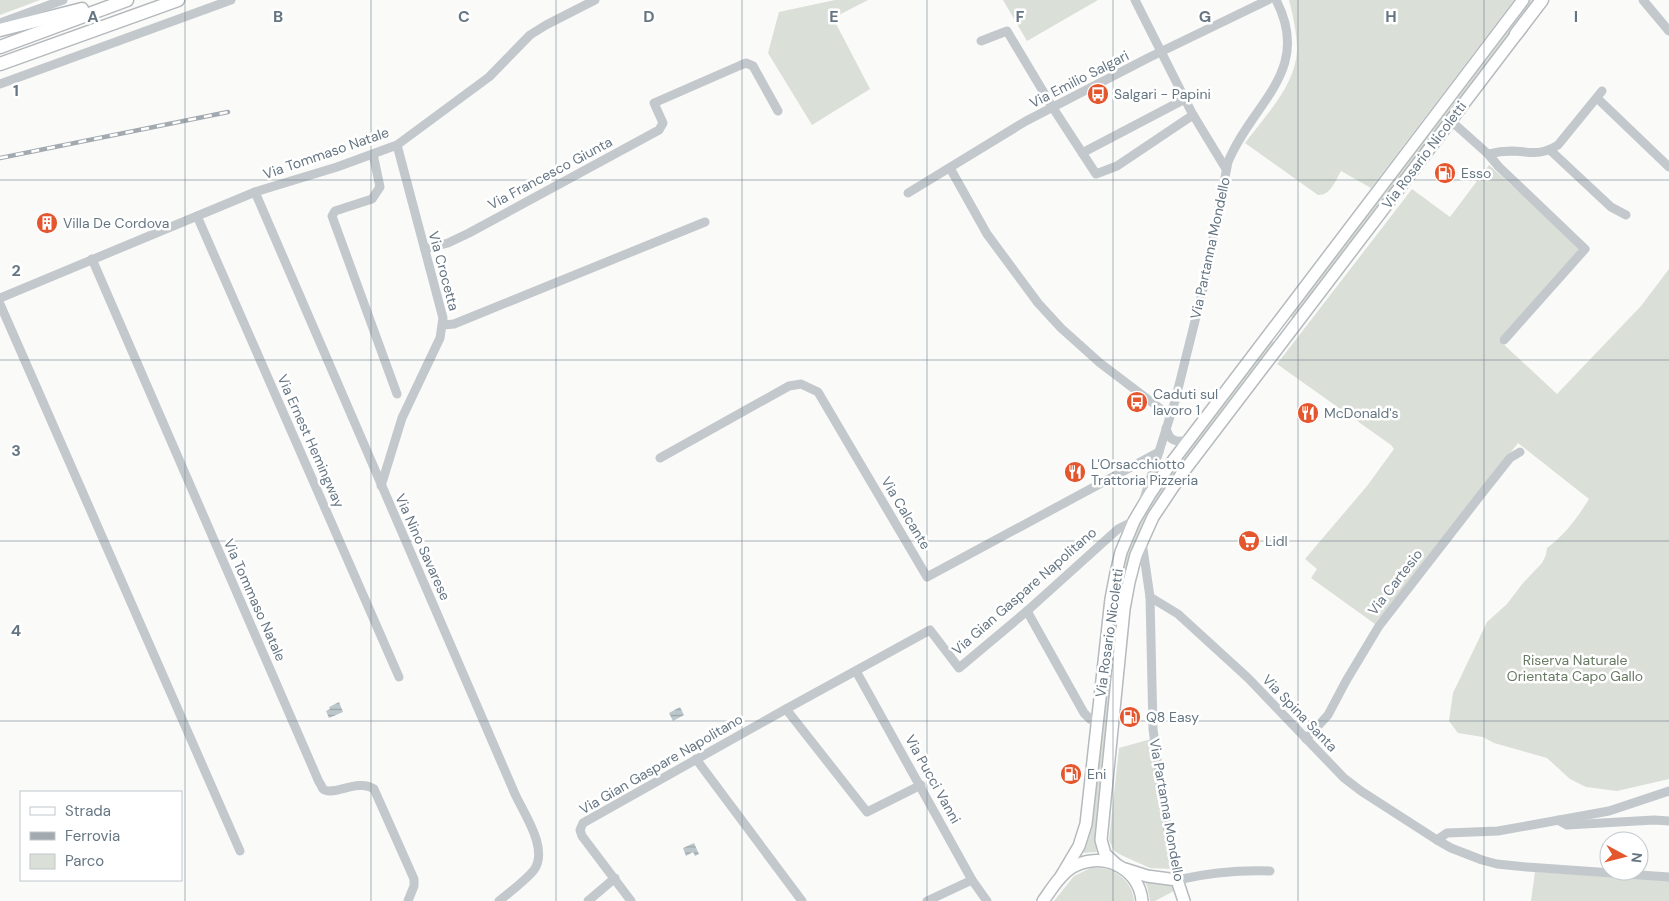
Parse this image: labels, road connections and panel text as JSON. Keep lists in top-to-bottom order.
{
  "streets": {
    "main road": ["Via Rosario Nicoletti", "Via Partanna Mondello"],
    "street": [
      "Via Emilio Salgari",
      "Via Tommaso Natale",
      "Via Francesco Giunta",
      "Via Crocetta",
      "Via Ernest Hemingway",
      "Via Calcante",
      "Via Nino Savarese",
      "Via Cartesio",
      "Via Gian Gaspare Napolitano",
      "Via Spina Santa",
      "Via Pucci Vanni"
    ]
  },
  "crossings": [
    ["Via Tommaso Natale", "Via Crocetta"],
    ["Via Tommaso Natale", "Via Ernest Hemingway"],
    ["Via Tommaso Natale", "Via Nino Savarese"],
    ["Via Rosario Nicoletti", "Via Partanna Mondello"],
    ["Via Rosario Nicoletti", "Via Gian Gaspare Napolitano"],
    ["Via Francesco Giunta", "Via Crocetta"],
    ["Via Partanna Mondello", "Via Calcante"],
    ["Via Partanna Mondello", "Via Spina Santa"],
    ["Via Crocetta", "Via Nino Savarese"],
    ["Via Cartesio", "Via Spina Santa"],
    ["Via Gian Gaspare Napolitano", "Via Pucci Vanni"]
  ],
  "parks": ["Riserva Naturale Orientata Capo Gallo"],
  "places": {
    "bus stop": ["Salgari - Papini", "Caduti sul lavoro 1"],
    "fuel station": ["Esso", "Q8 Easy", "Eni"],
    "building": ["Villa De Cordova"],
    "restaurant": ["McDonald's", "L'Orsacchiotto Trattoria Pizzeria"],
    "supermarket": ["Lidl"]
  },
  "legend": ["Strada", "Ferrovia", "Parco"],
  "north": "right",
  "grid": {
    "columns": [
      "A",
      "B",
      "C",
      "D",
      "E",
      "F",
      "G",
      "H",
      "I"
    ],
    "rows": [
      "1",
      "2",
      "3",
      "4"
    ]
  }
}
